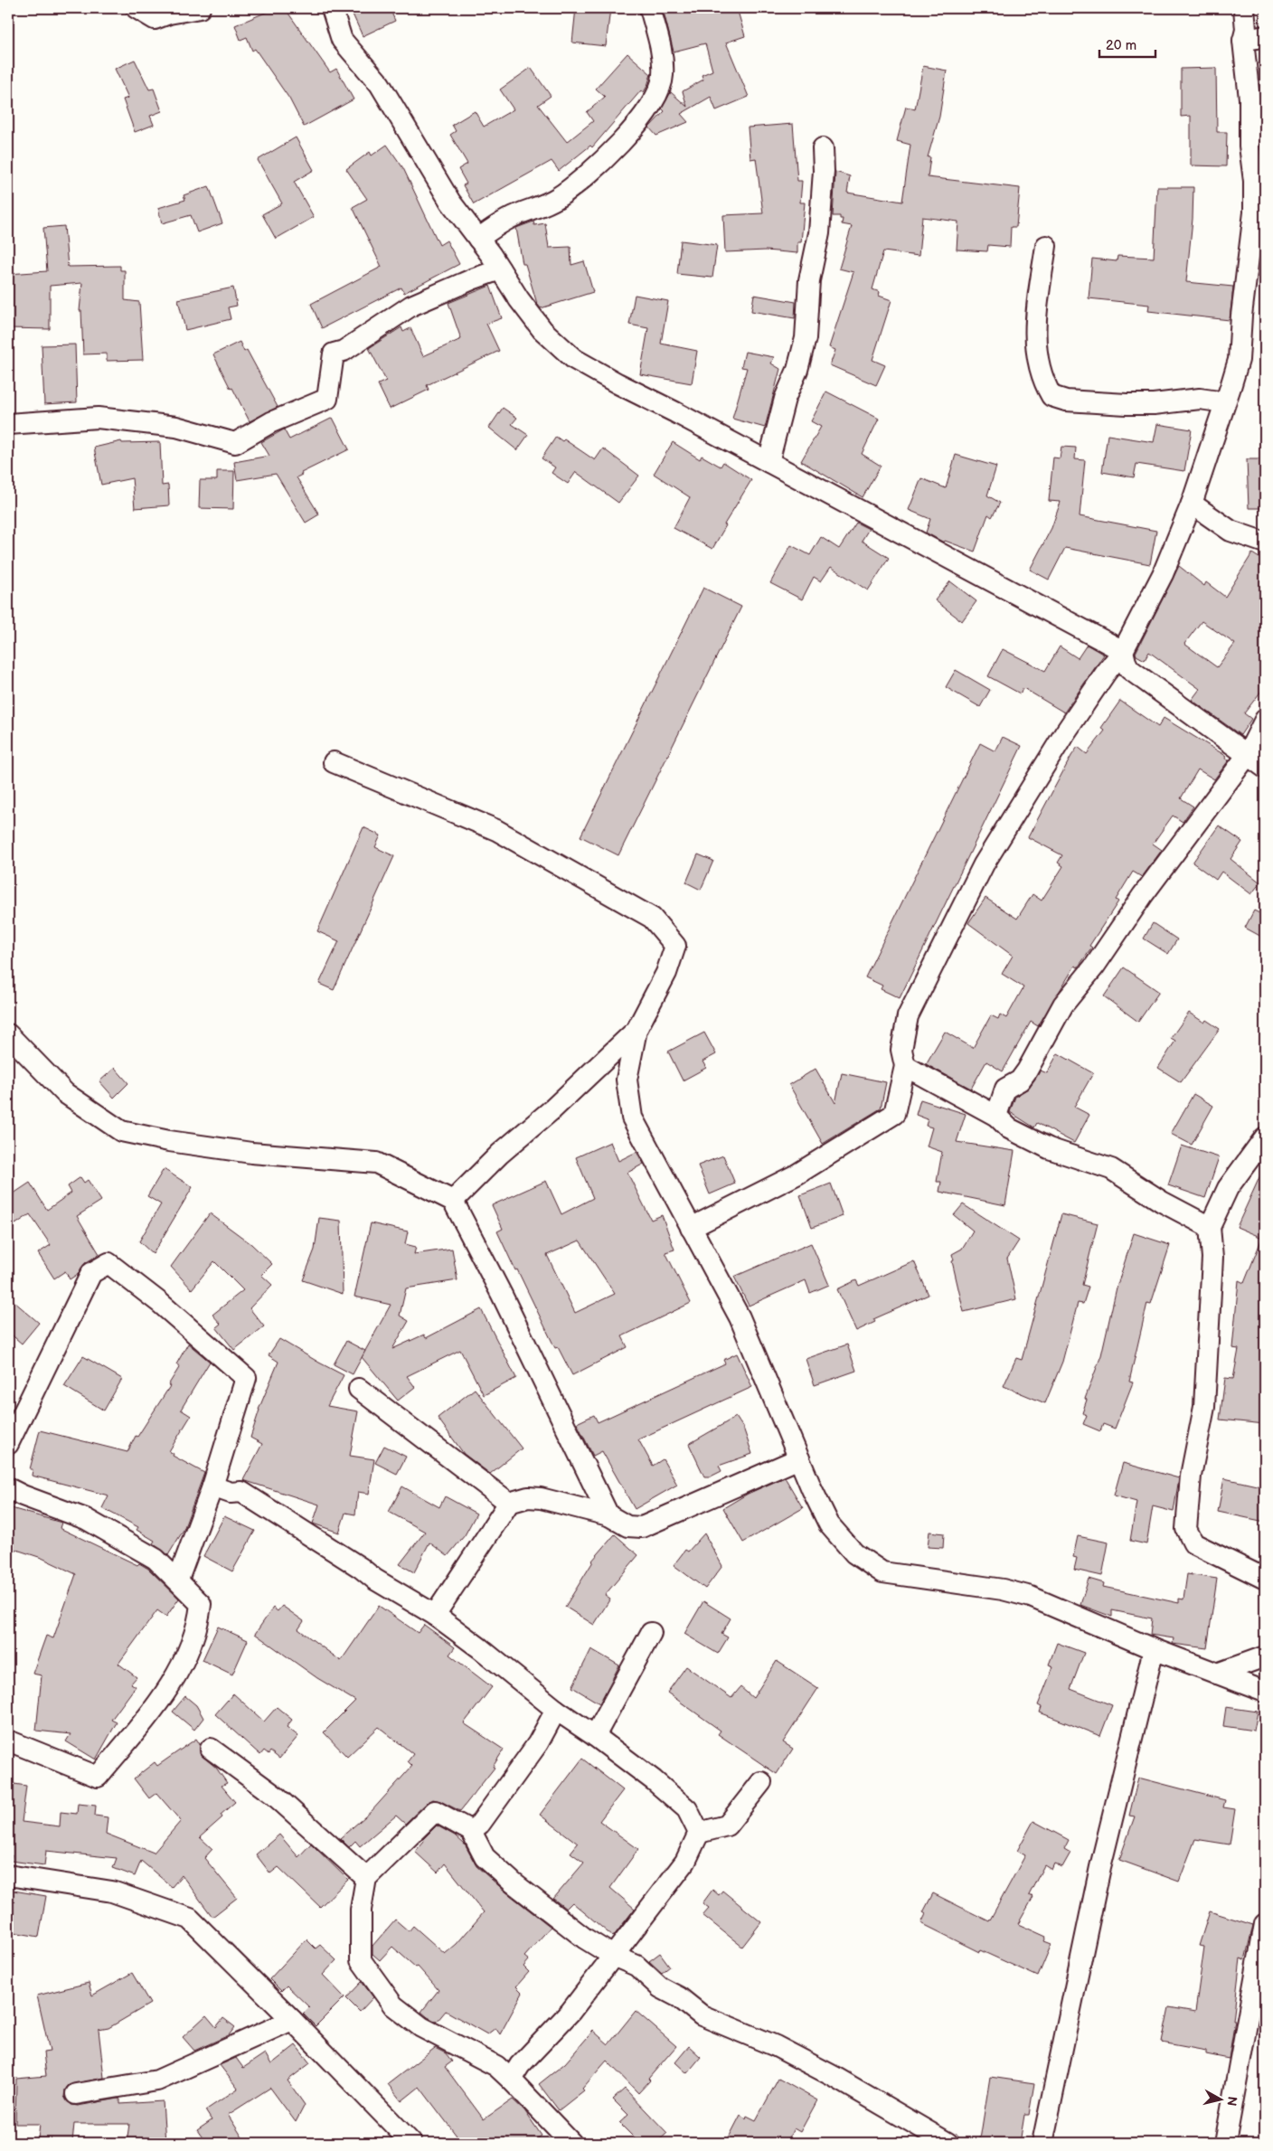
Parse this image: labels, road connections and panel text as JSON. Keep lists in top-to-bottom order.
{
  "scale_bar": "20 m",
  "north": "right"
}
